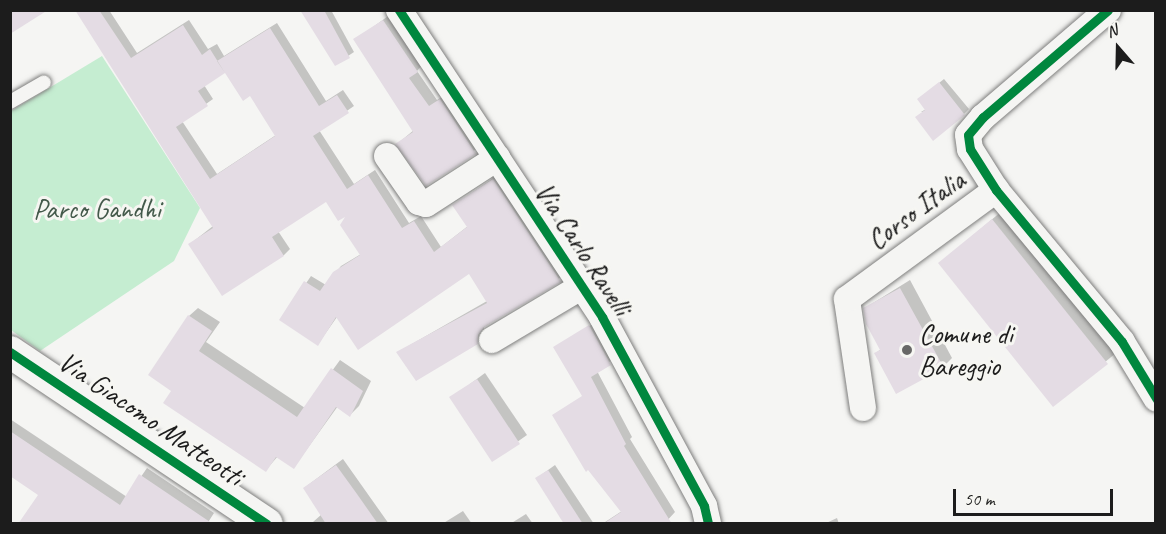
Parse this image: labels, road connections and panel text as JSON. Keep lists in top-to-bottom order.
{
  "streets": {
    "street": ["Corso Italia", "Via Carlo Ravelli", "Via Giacomo Matteotti"]
  },
  "parks": ["Parco Gandhi"],
  "places": ["Comune di Bareggio"],
  "scale_bar": "50 m",
  "north": "top"
}
